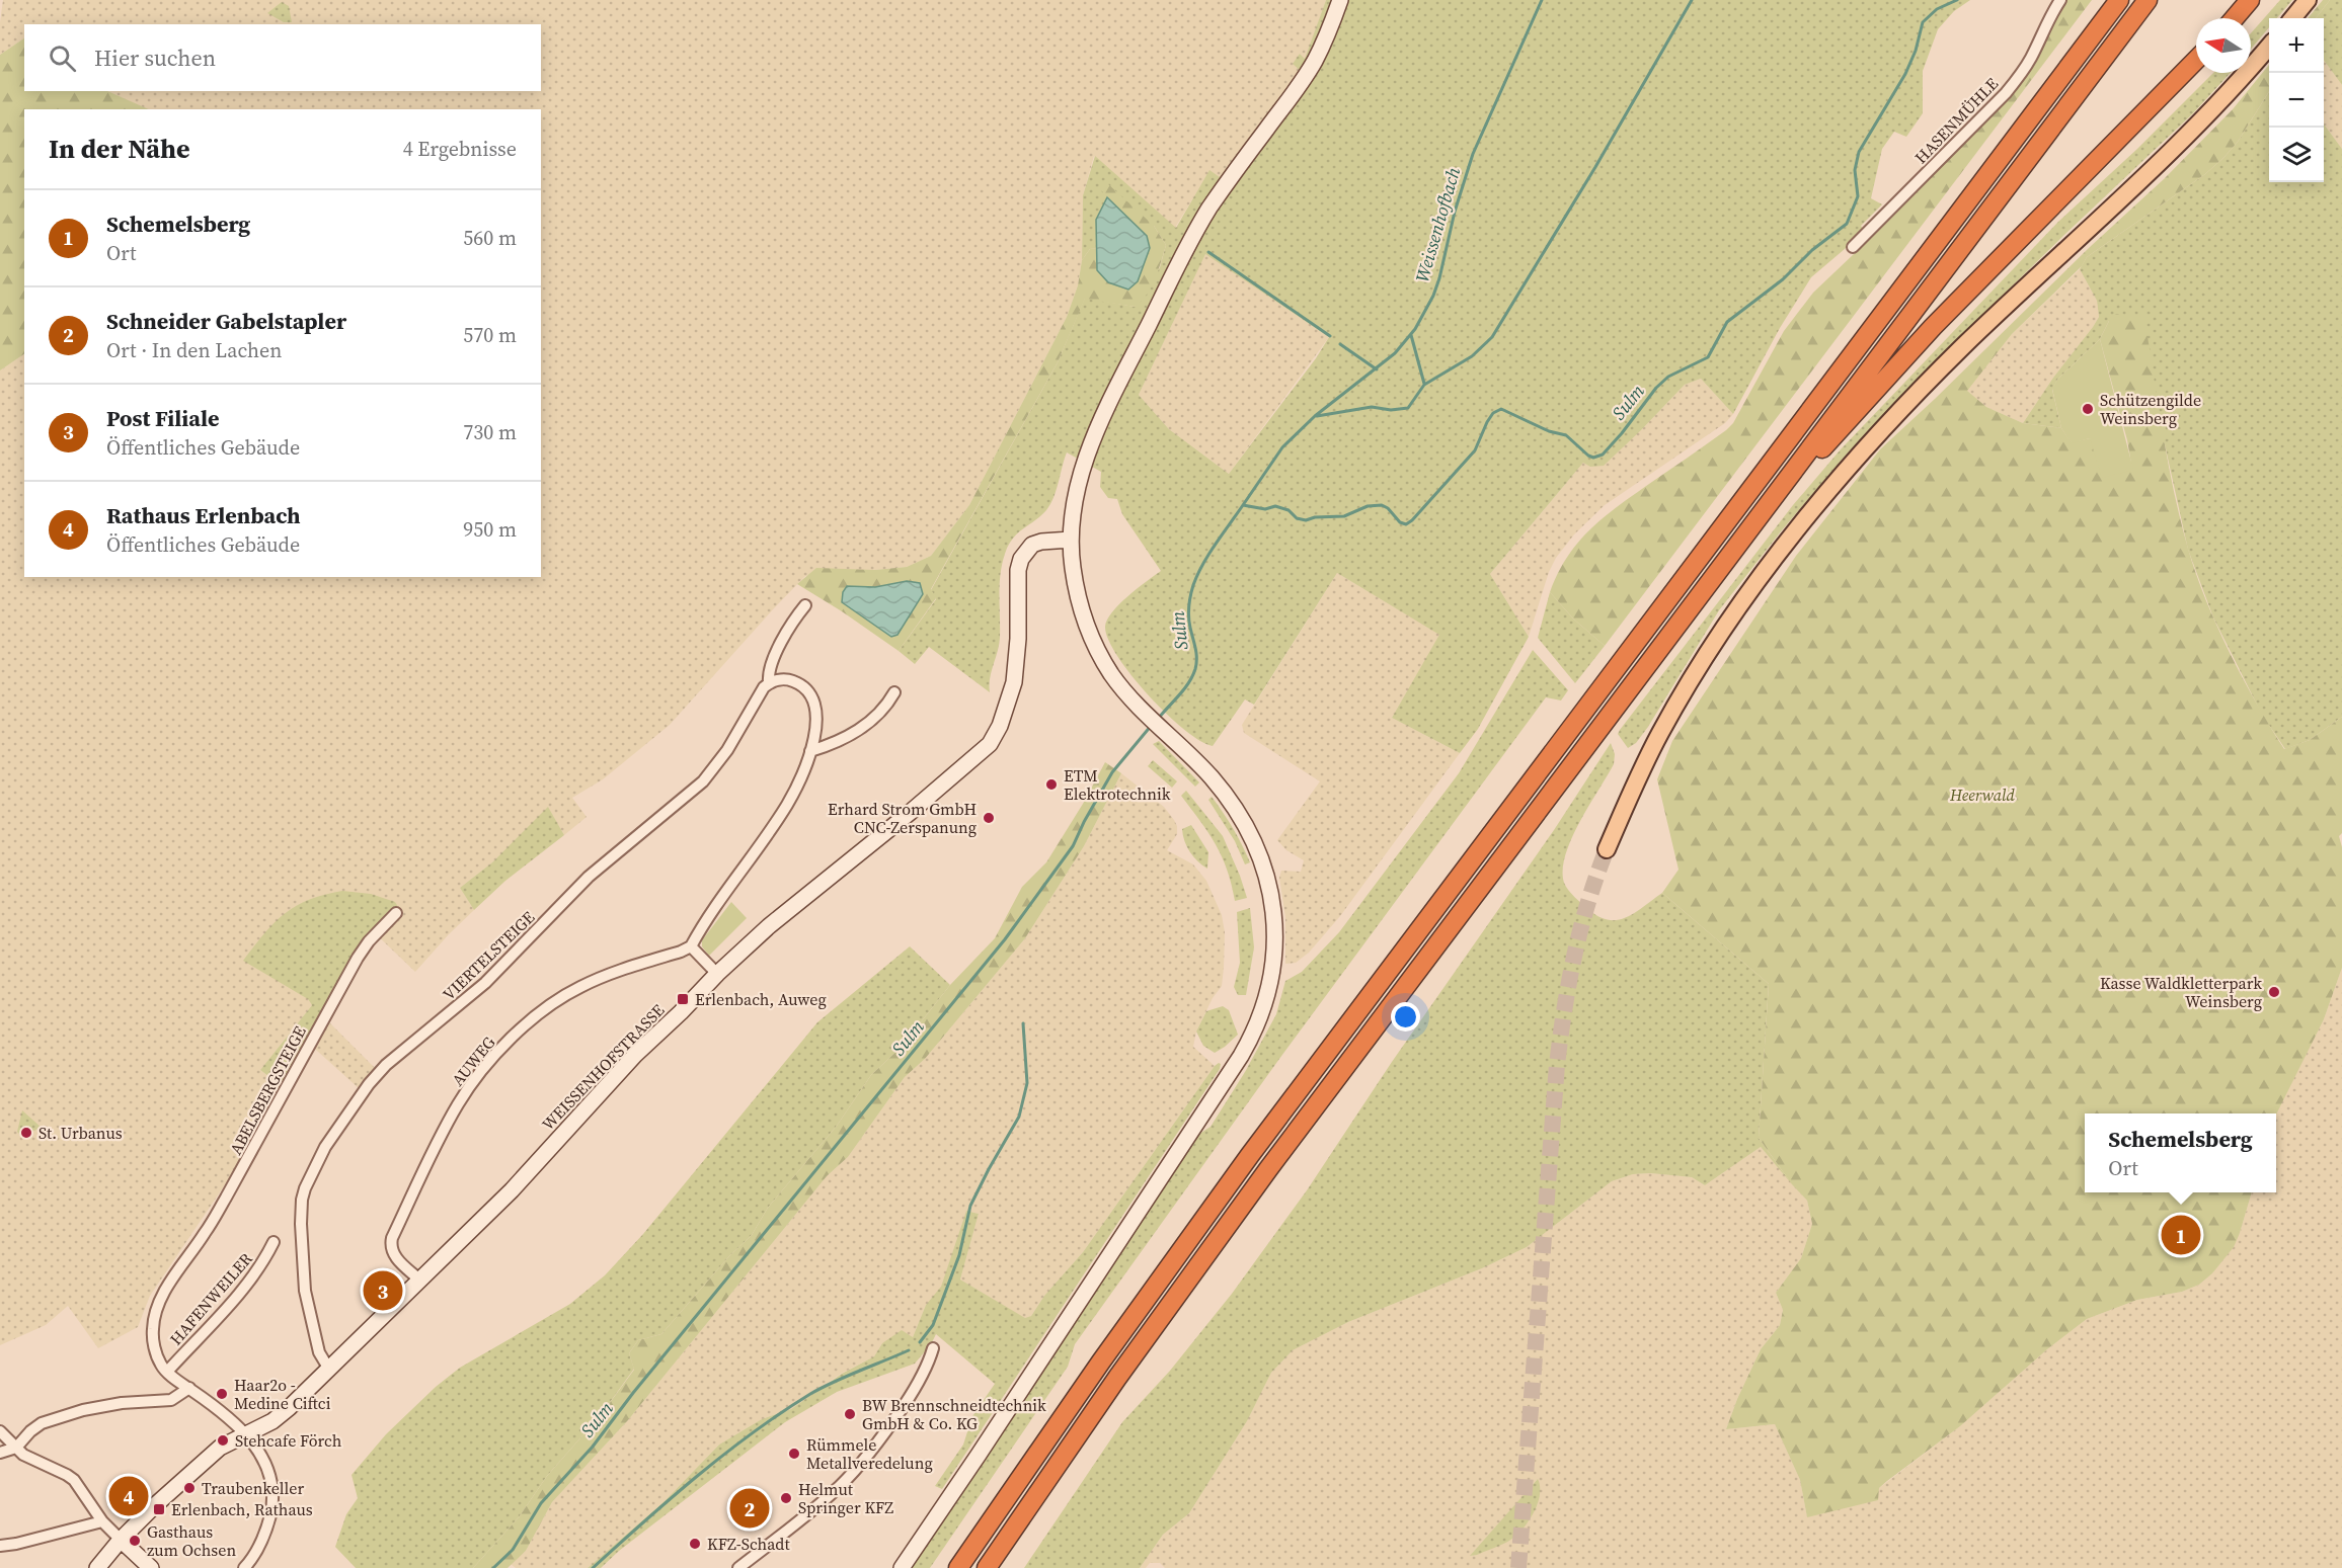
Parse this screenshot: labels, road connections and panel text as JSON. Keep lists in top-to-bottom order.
{
  "streets": {
    "street": [
      "HASENMÜHLE",
      "VIERTELSTEIGE",
      "AUWEG",
      "WEISSENHOFSTRASSE",
      "ABELSBERGSTEIGE",
      "HAFENWEILER"
    ]
  },
  "crossings": [
    ["VIERTELSTEIGE", "WEISSENHOFSTRASSE"],
    ["AUWEG", "WEISSENHOFSTRASSE"],
    ["WEISSENHOFSTRASSE", "HAFENWEILER"],
    ["ABELSBERGSTEIGE", "HAFENWEILER"]
  ],
  "water": ["Weissenhofbach", "Sulm"],
  "parks": ["Heerwald"],
  "places": {
    "other": [
      "Schützengilde Weinsberg",
      "ETM Elektrotechnik",
      "Erhard Strom GmbH CNC-Zerspanung",
      "Kasse Waldkletterpark Weinsberg",
      "St. Urbanus",
      "Haar2o - Medine Ciftci",
      "BW Brennschneidtechnik GmbH & Co. KG",
      "Stehcafe Förch",
      "Rümmele Metallveredelung",
      "Traubenkeller",
      "Helmut Springer KFZ",
      "Gasthaus zum Ochsen",
      "KFZ-Schadt"
    ],
    "transit": ["Erlenbach, Auweg", "Erlenbach, Rathaus"]
  },
  "north": "left",
  "page": {
    "map_buttons": ["+", "−"],
    "search": "Hier suchen",
    "heading": ["In der Nähe", "4 Ergebnisse"],
    "list": [
      {
        "mark": "1",
        "name": "Schemelsberg",
        "note": "Ort",
        "value": "560 m"
      },
      {
        "mark": "2",
        "name": "Schneider Gabelstapler",
        "note": "Ort · In den Lachen",
        "value": "570 m"
      },
      {
        "mark": "3",
        "name": "Post Filiale",
        "note": "Öffentliches Gebäude",
        "value": "730 m"
      },
      {
        "mark": "4",
        "name": "Rathaus Erlenbach",
        "note": "Öffentliches Gebäude",
        "value": "950 m"
      }
    ],
    "popup": ["Schemelsberg", "Ort"],
    "pins": [
      "1",
      "3",
      "4",
      "2"
    ]
  }
}
